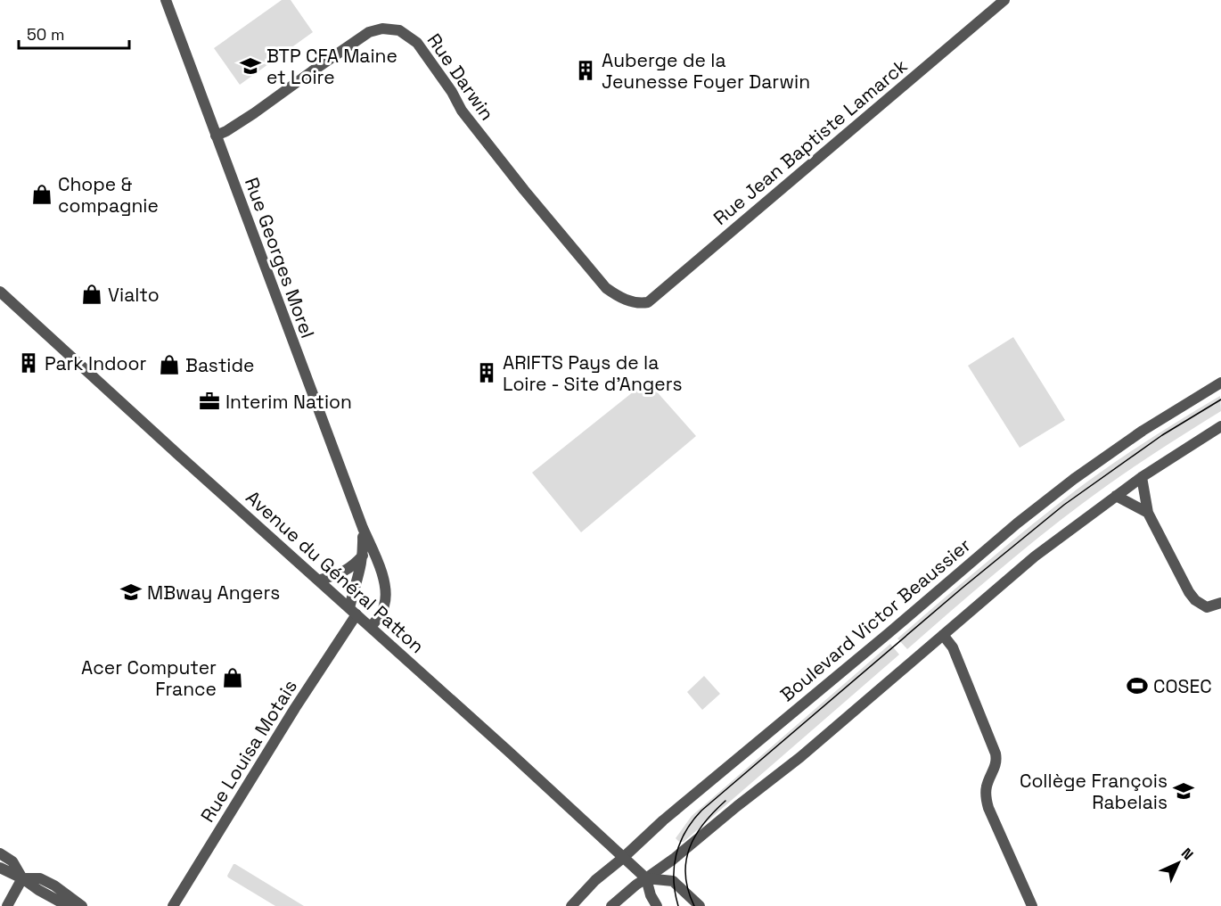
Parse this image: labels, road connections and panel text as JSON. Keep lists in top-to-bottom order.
{
  "streets": {
    "street": [
      "Rue Darwin",
      "Rue Jean Baptiste Lamarck",
      "Rue Georges Morel",
      "Avenue du Général Patton",
      "Boulevard Victor Beaussier",
      "Rue Louisa Motais"
    ]
  },
  "crossings": [
    ["Rue Darwin", "Rue Jean Baptiste Lamarck"],
    ["Rue Darwin", "Rue Georges Morel"],
    ["Rue Georges Morel", "Avenue du Général Patton"],
    ["Rue Georges Morel", "Rue Louisa Motais"],
    ["Avenue du Général Patton", "Boulevard Victor Beaussier"],
    ["Avenue du Général Patton", "Rue Louisa Motais"]
  ],
  "places": {
    "school or university": ["BTP CFA Maine et Loire", "MBway Angers", "Collège François Rabelais"],
    "building": ["Auberge de la Jeunesse Foyer Darwin", "Park Indoor", "ARIFTS Pays de la Loire - Site d'Angers"],
    "shop": [
      "Chope & compagnie",
      "Vialto",
      "Bastide",
      "Acer Computer France"
    ],
    "office": ["Interim Nation"],
    "sports": ["COSEC"]
  },
  "scale_bar": "50 m",
  "north": "top right"
}
